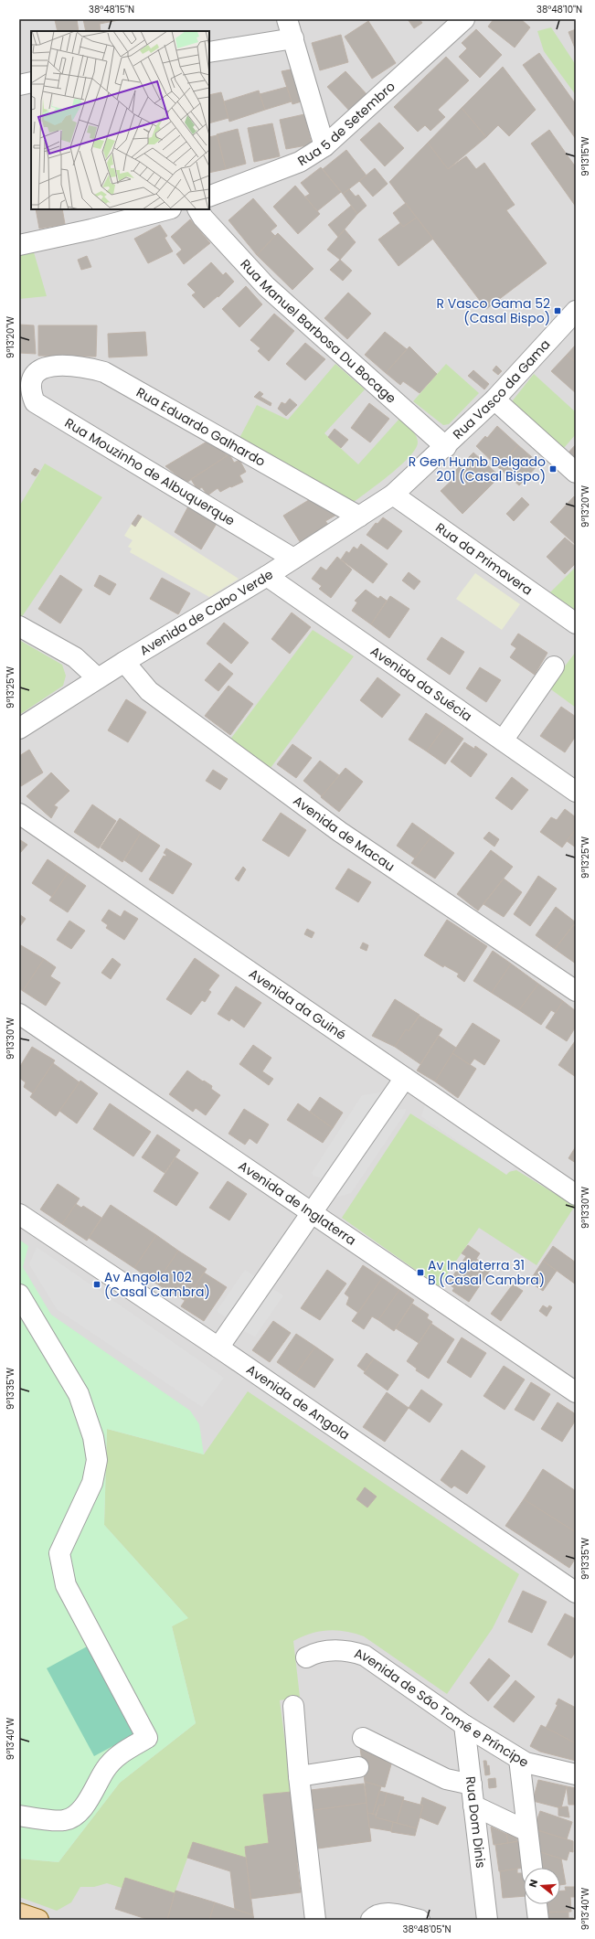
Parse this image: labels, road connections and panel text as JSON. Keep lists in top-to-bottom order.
{
  "streets": {
    "street": [
      "Rua 5 de Setembro",
      "Rua Manuel Barbosa Du Bocage",
      "Rua Vasco da Gama",
      "Rua Eduardo Galhardo",
      "Rua Mouzinho de Albuquerque",
      "Rua da Primavera",
      "Avenida de Cabo Verde",
      "Avenida da Suécia",
      "Avenida de Macau",
      "Avenida da Guiné",
      "Avenida de Inglaterra",
      "Avenida de Angola",
      "Avenida de São Tomé e Príncipe",
      "Rua Dom Dinis"
    ]
  },
  "crossings": [
    ["Rua Manuel Barbosa Du Bocage", "Rua Vasco da Gama"],
    ["Rua Vasco da Gama", "Rua da Primavera"],
    ["Rua Vasco da Gama", "Avenida de Cabo Verde"],
    ["Rua Eduardo Galhardo", "Rua Mouzinho de Albuquerque"],
    ["Rua Eduardo Galhardo", "Avenida de Cabo Verde"],
    ["Rua Mouzinho de Albuquerque", "Avenida de Cabo Verde"],
    ["Rua da Primavera", "Avenida de Cabo Verde"],
    ["Avenida de Cabo Verde", "Avenida da Suécia"],
    ["Avenida de Cabo Verde", "Avenida de Macau"],
    ["Avenida de São Tomé e Príncipe", "Rua Dom Dinis"]
  ],
  "places": {
    "transit": [
      "R Vasco Gama 52 (Casal Bispo)",
      "R Gen Humb Delgado 201 (Casal Bispo)",
      "Av Inglaterra 31 B (Casal Cambra)",
      "Av Angola 102 (Casal Cambra)"
    ]
  },
  "north": "left",
  "coordinates": [
    "38°48'15\"N",
    "38°48'10\"N",
    "9°13'15\"W",
    "9°13'20\"W",
    "9°13'25\"W",
    "9°13'30\"W",
    "9°13'35\"W",
    "9°13'40\"W",
    "38°48'05\"N"
  ]
}
